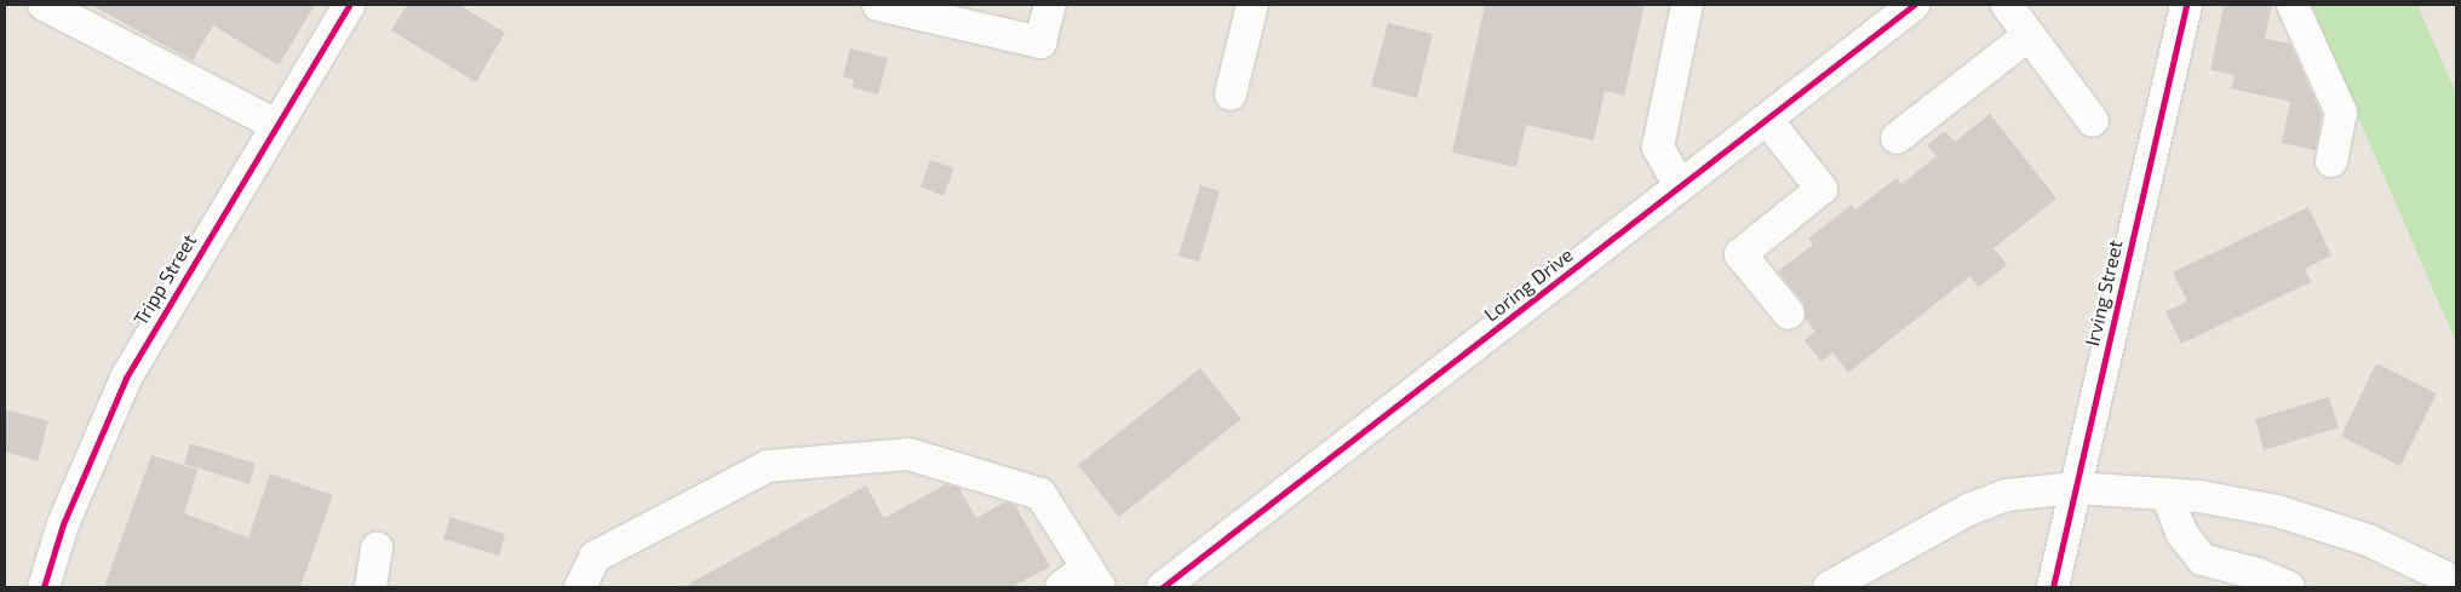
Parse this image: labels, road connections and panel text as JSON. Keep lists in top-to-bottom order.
{
  "streets": {
    "street": ["Tripp Street", "Loring Drive", "Irving Street"]
  }
}
